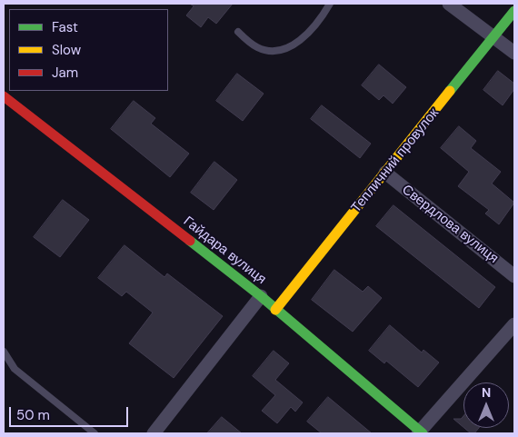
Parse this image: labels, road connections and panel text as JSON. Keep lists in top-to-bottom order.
{
  "streets": {
    "street": ["Тепличний провулок", "Свердлова вулиця", "Гайдара вулиця"]
  },
  "crossings": [
    ["Тепличний провулок", "Свердлова вулиця"],
    ["Тепличний провулок", "Гайдара вулиця"]
  ],
  "legend": ["Fast", "Slow", "Jam"],
  "scale_bar": "50 m",
  "north": "top"
}
